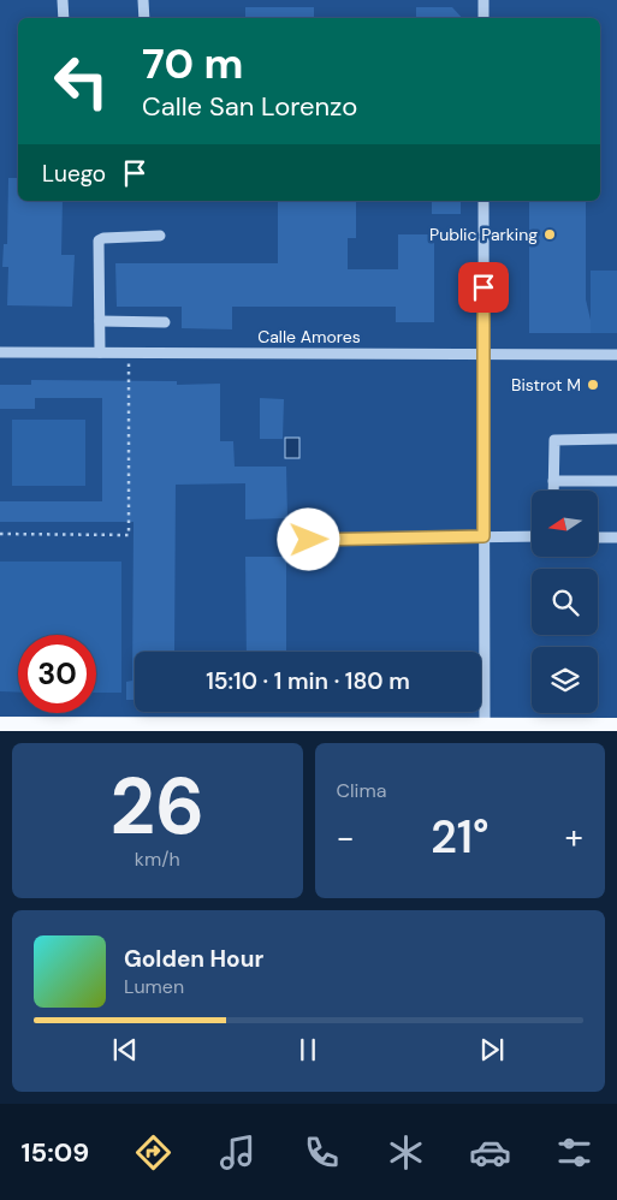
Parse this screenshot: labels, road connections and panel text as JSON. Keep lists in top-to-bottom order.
{
  "streets": {
    "street": ["Calle Amores"]
  },
  "places": ["Public Parking", "Bistrot M"],
  "north": "left",
  "page": {
    "turn": ["70 m", "Calle San Lorenzo"],
    "then": "Luego",
    "limit": "30",
    "trip": "15:10 · 1 min · 180 m",
    "tile": [
      ["26", "km/h"],
      "Clima"
    ],
    "heat": ["−", "21°", "+"],
    "song": ["Golden Hour", "Lumen"],
    "tabs": "15:09"
  }
}
